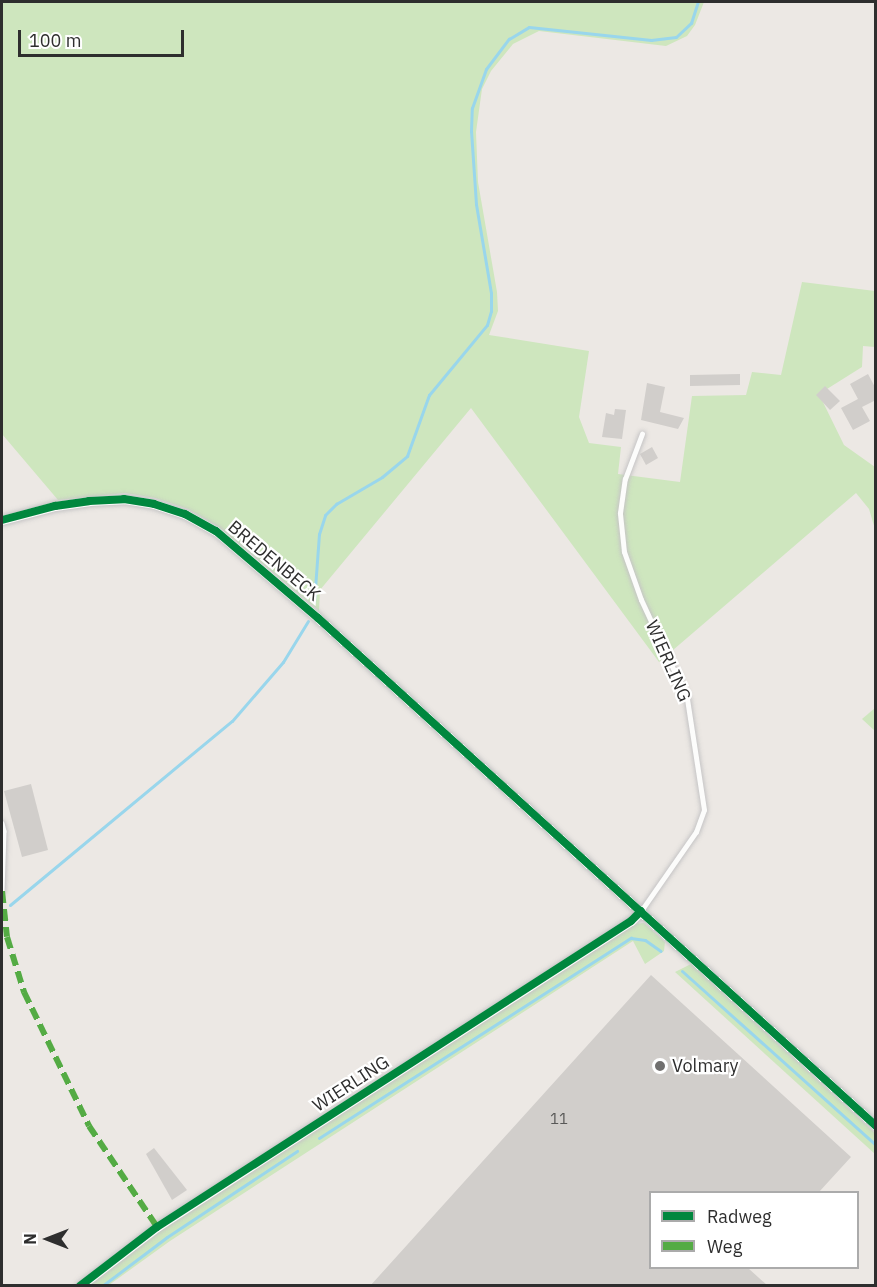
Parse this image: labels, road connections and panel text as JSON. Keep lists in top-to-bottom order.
{
  "streets": {
    "street": ["BREDENBECK", "WIERLING"]
  },
  "crossings": [
    ["BREDENBECK", "WIERLING"]
  ],
  "places": ["Volmary"],
  "house_numbers": ["11"],
  "legend": ["Radweg", "Weg"],
  "scale_bar": "100 m",
  "north": "left"
}
